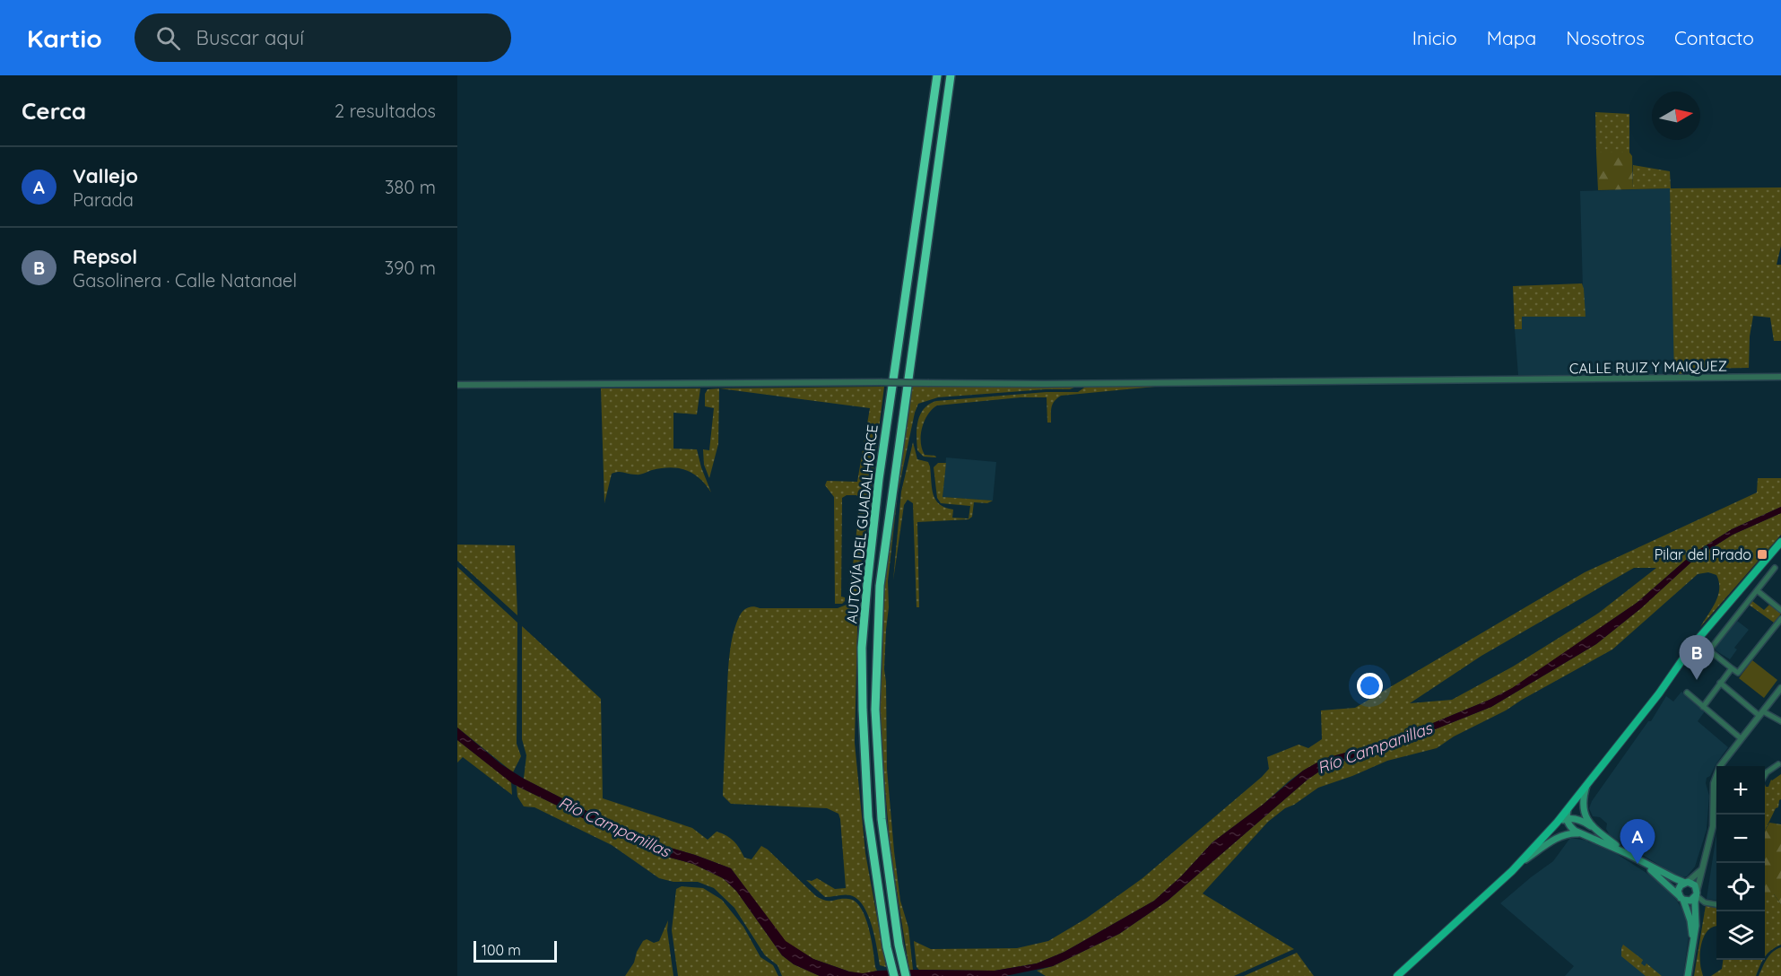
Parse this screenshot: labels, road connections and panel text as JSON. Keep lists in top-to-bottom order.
{
  "streets": {
    "highway": ["AUTOVÍA DEL GUADALHORCE"],
    "street": ["CALLE RUIZ Y MAIQUEZ"]
  },
  "water": ["Río Campanillas"],
  "places": {
    "transit": ["Pilar del Prado"]
  },
  "scale_bar": "100 m",
  "north": "right",
  "page": {
    "header": "Kartio",
    "search": "Buscar aquí",
    "nav": [
      "Inicio",
      "Mapa",
      "Nosotros",
      "Contacto"
    ],
    "heading": ["Cerca", "2 resultados"],
    "list": [
      {
        "mark": "A",
        "name": "Vallejo",
        "note": "Parada",
        "value": "380 m"
      },
      {
        "mark": "B",
        "name": "Repsol",
        "note": "Gasolinera · Calle Natanael",
        "value": "390 m"
      }
    ],
    "pins": ["B", "A"],
    "map_buttons": ["+", "−"],
    "scale": "100 m"
  }
}
